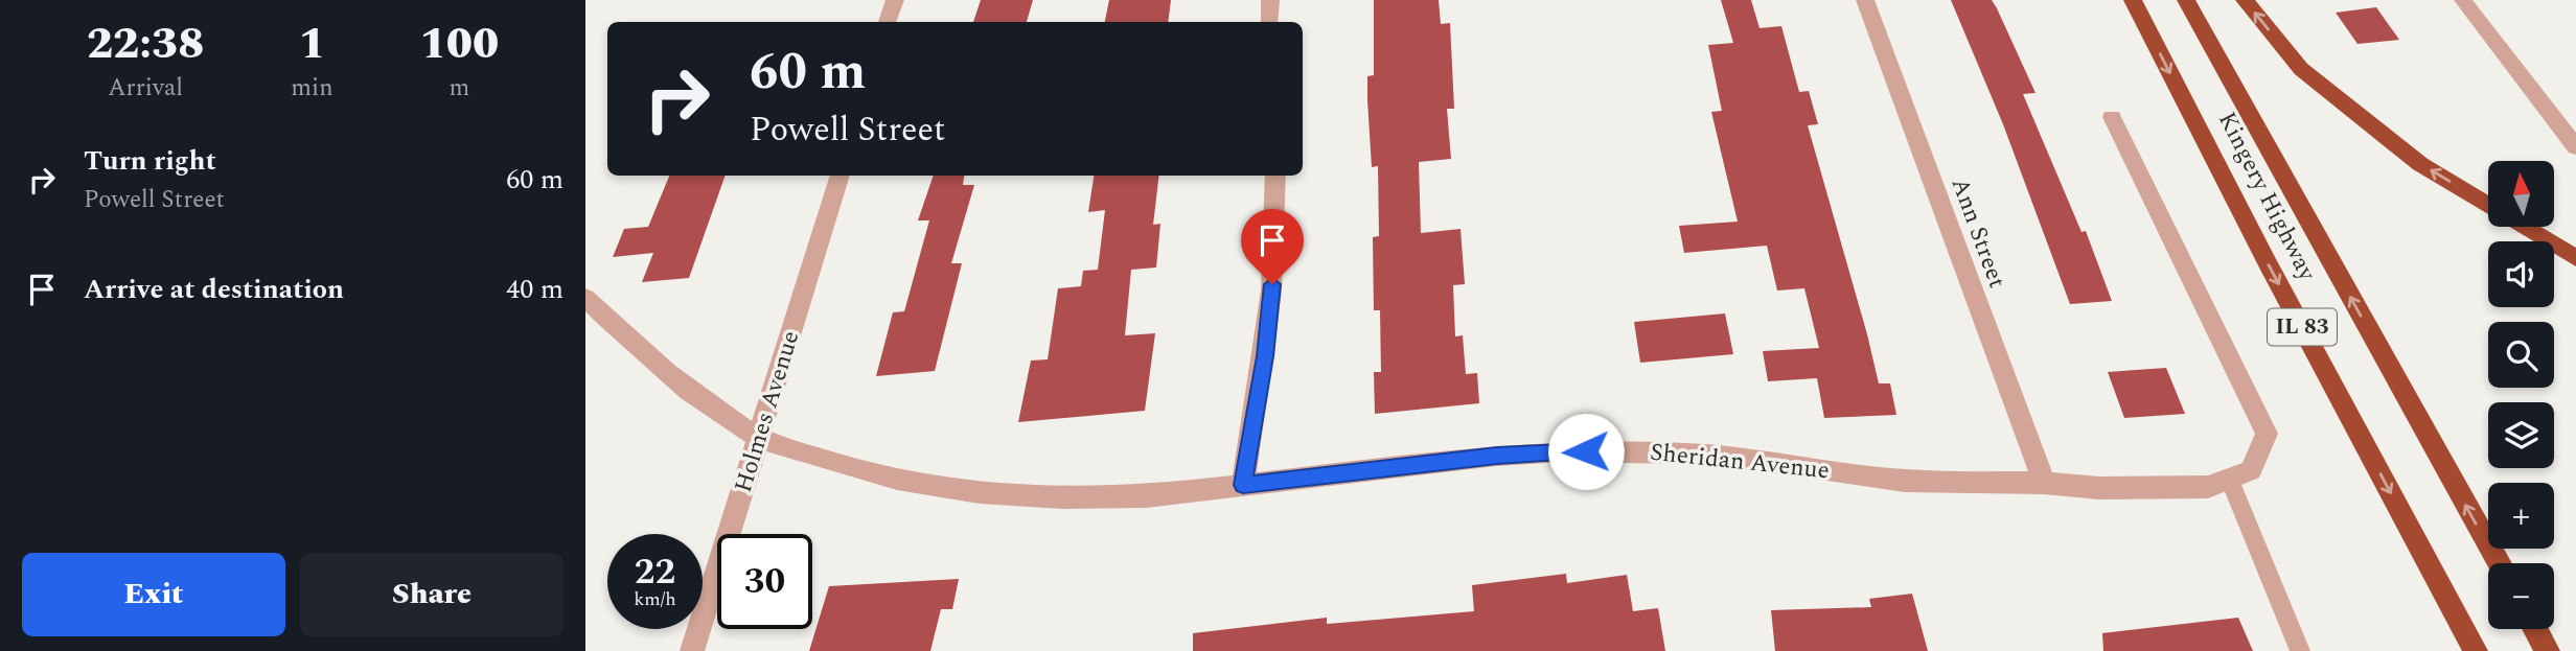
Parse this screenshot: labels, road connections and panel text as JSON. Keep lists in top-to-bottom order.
{
  "streets": {
    "highway": ["Kingery Highway", "IL 83"],
    "street": ["Ann Street", "Holmes Avenue", "Sheridan Avenue"]
  },
  "crossings": [
    ["Ann Street", "Sheridan Avenue"],
    ["Holmes Avenue", "Sheridan Avenue"]
  ],
  "north": "top",
  "page": {
    "eta": [
      "22:38",
      "Arrival",
      "1",
      "min",
      "100",
      "m"
    ],
    "turn": ["60 m", "Powell Street"],
    "list": [
      {
        "name": "Turn right",
        "note": "Powell Street",
        "value": "60 m"
      },
      {
        "name": "Arrive at destination",
        "value": "40 m"
      }
    ],
    "map_buttons": ["+", "−"],
    "speed": "22 km/h",
    "limit": "30",
    "buttons": ["Exit", "Share"]
  }
}
